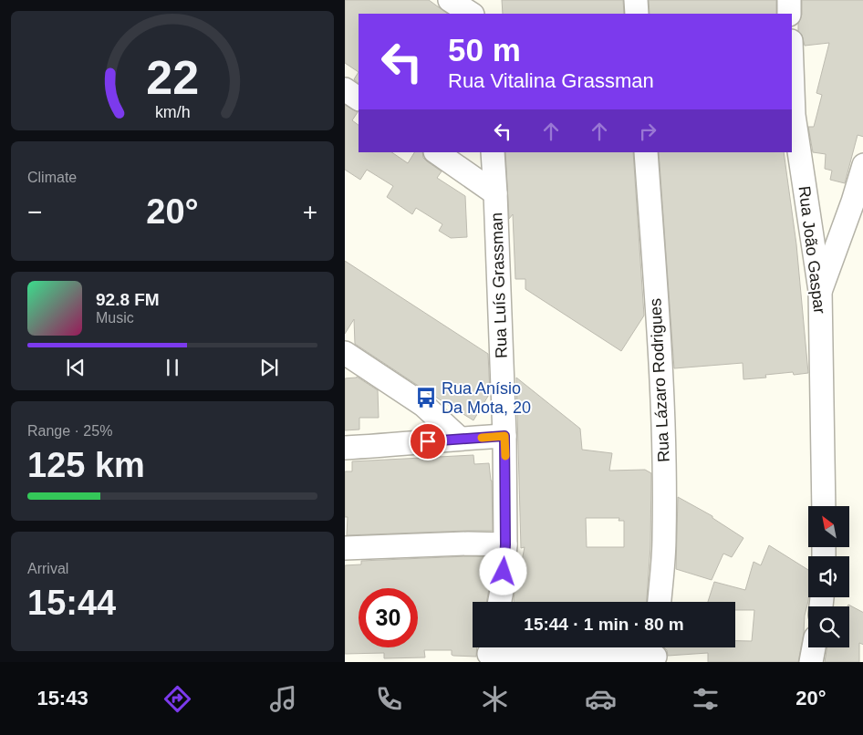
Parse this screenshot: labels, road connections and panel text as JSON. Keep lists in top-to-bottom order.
{
  "streets": {
    "street": ["Rua João Gaspar", "Rua Luís Grassman", "Rua Lázaro Rodrigues"]
  },
  "places": {
    "bus stop": ["Rua Anísio Da Mota, 20"]
  },
  "north": "top left",
  "page": {
    "turn": ["50 m", "Rua Vitalina Grassman"],
    "tile": [
      "Climate",
      ["Range · 25%", "125 km"],
      ["Arrival", "15:44"]
    ],
    "heat": ["−", "20°", "+"],
    "song": ["92.8 FM", "Music"],
    "limit": "30",
    "trip": "15:44 · 1 min · 80 m",
    "tabs": ["15:43", "20°"],
    "gauge": ["22", "km/h"]
  }
}
